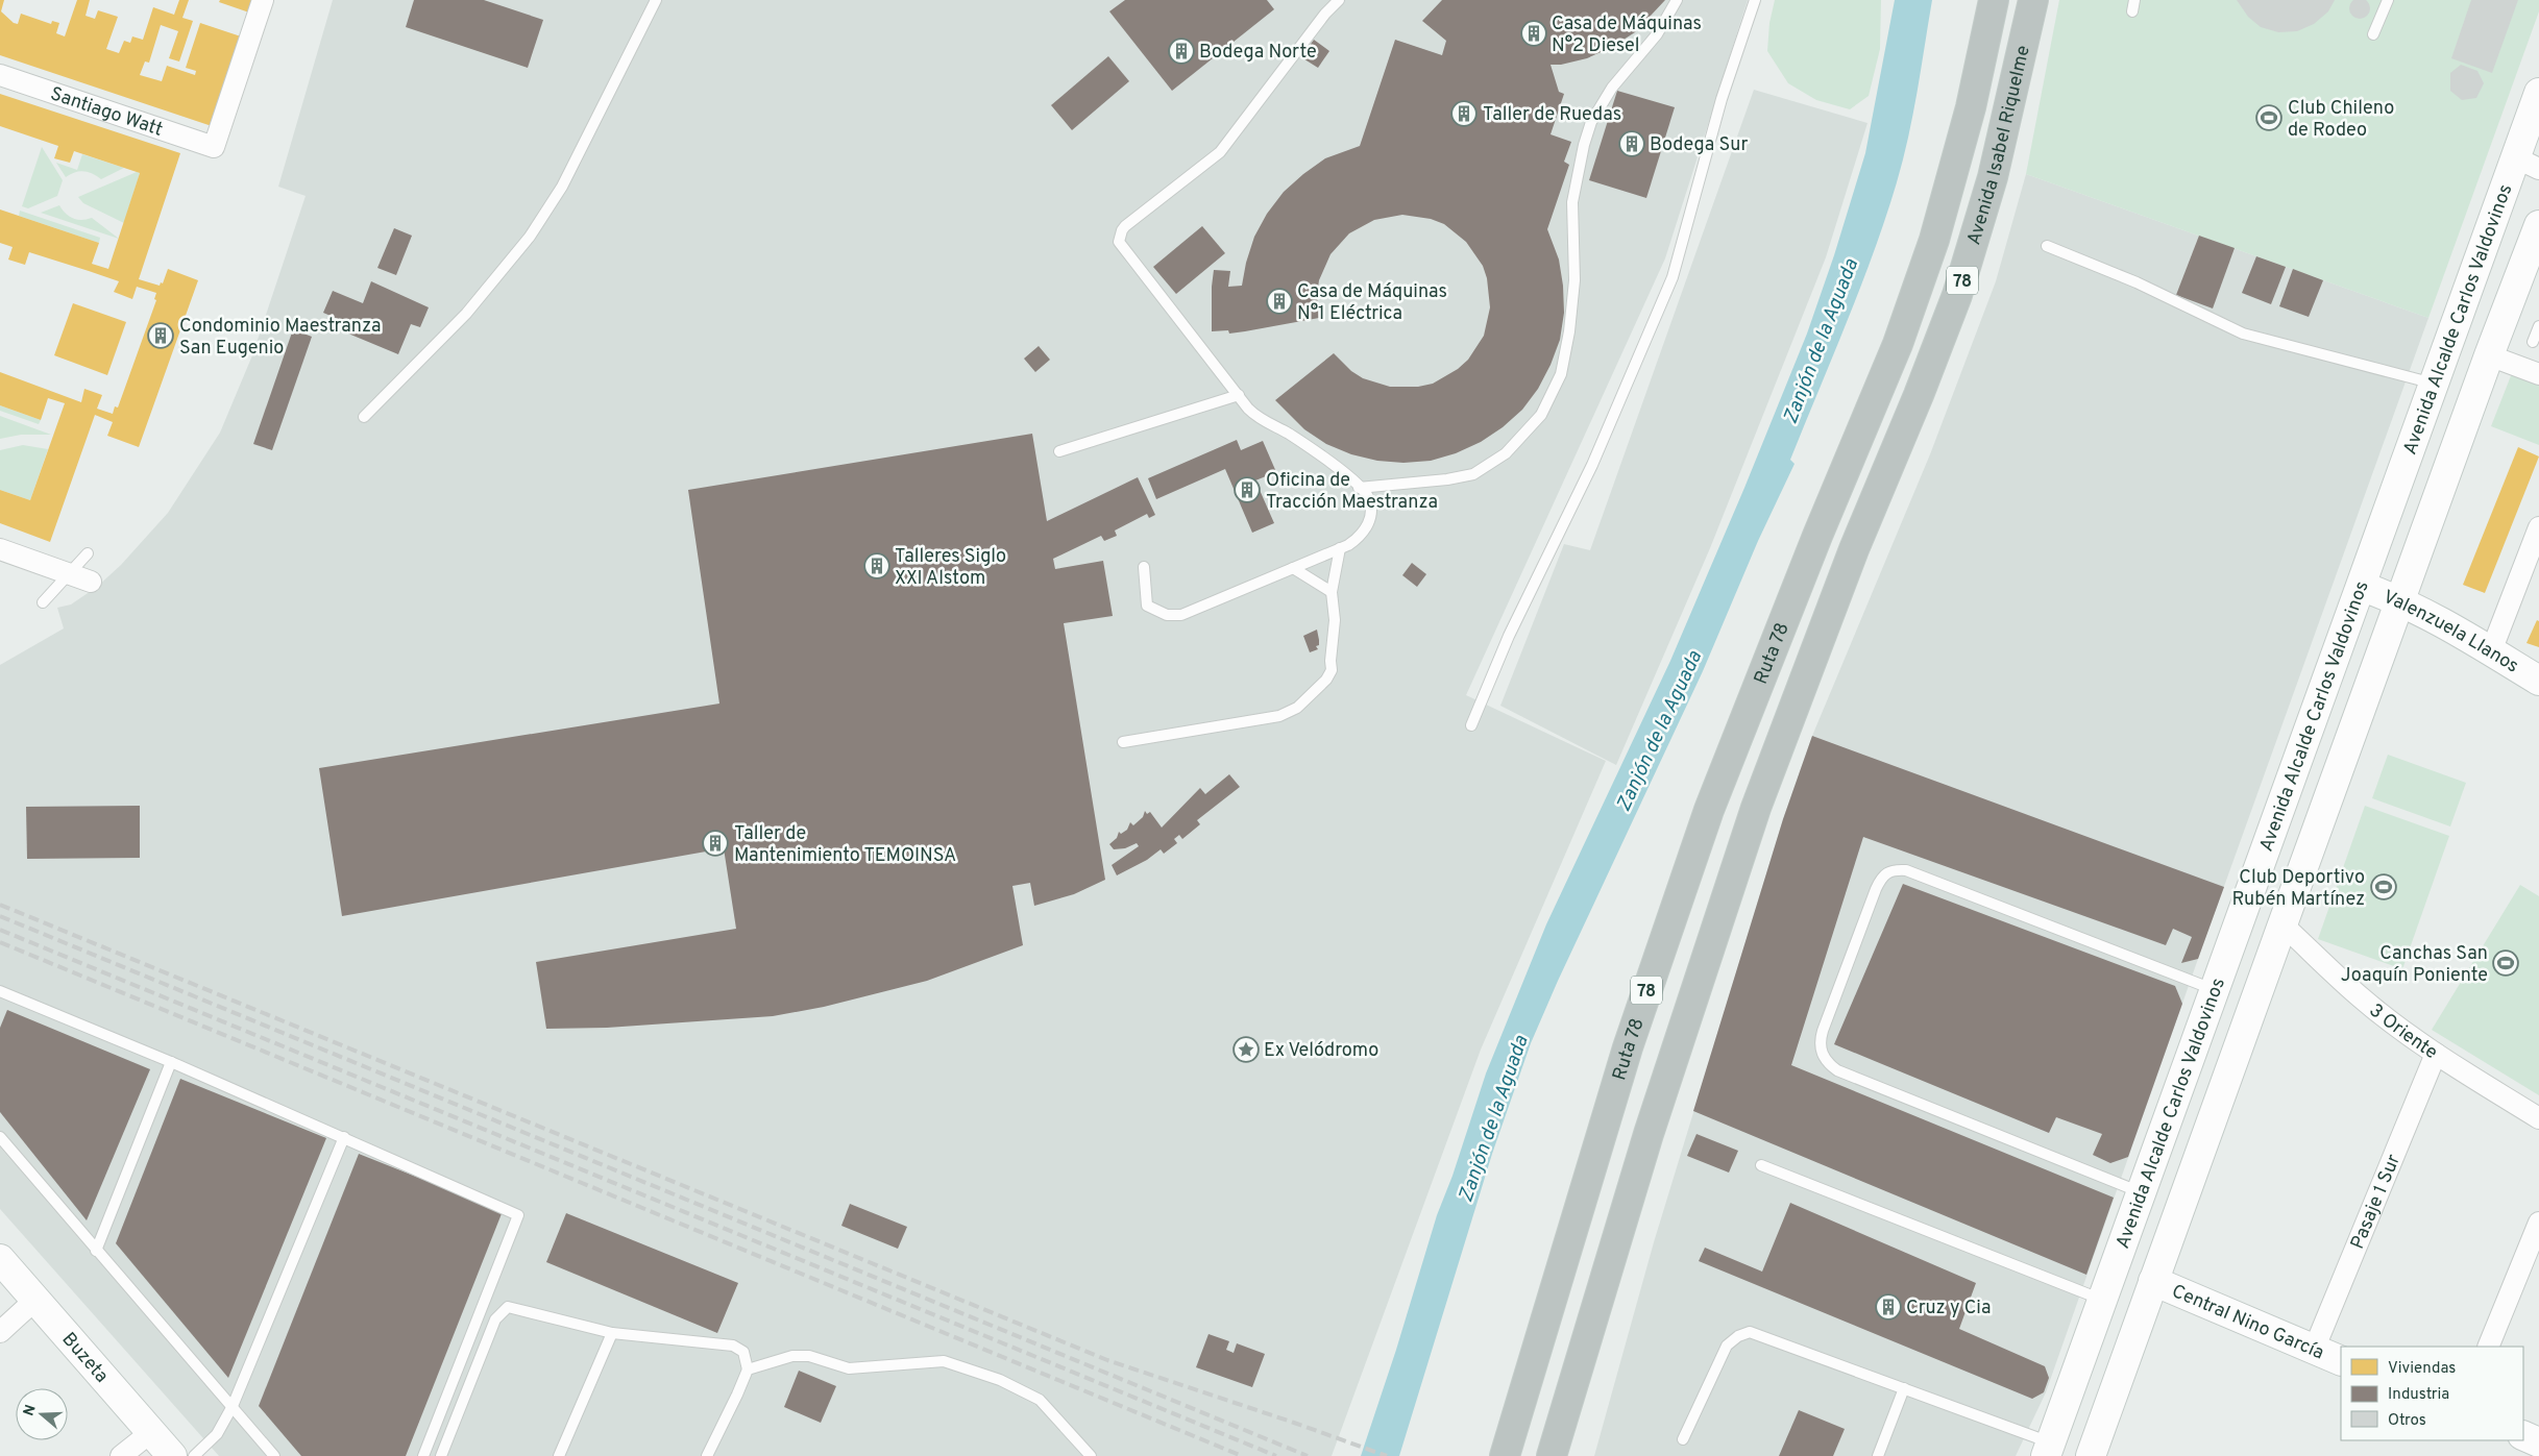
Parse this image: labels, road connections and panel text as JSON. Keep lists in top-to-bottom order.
{
  "streets": {
    "highway": ["Avenida Isabel Riquelme", "78", "Ruta 78"],
    "main road": [
      "Avenida Alcalde Carlos Valdovinos",
      "Valenzuela Llanos",
      "Central Nino García",
      "Buzeta"
    ],
    "street": ["Santiago Watt", "3 Oriente", "Pasaje 1 Sur"]
  },
  "crossings": [
    ["Avenida Isabel Riquelme", "Ruta 78"],
    ["Avenida Alcalde Carlos Valdovinos", "Valenzuela Llanos"],
    ["3 Oriente", "Pasaje 1 Sur"],
    ["Pasaje 1 Sur", "Central Nino García"]
  ],
  "water": ["Zanjón de la Aguada"],
  "places": {
    "building": [
      "Casa de Máquinas N°2 Diesel",
      "Bodega Norte",
      "Taller de Ruedas",
      "Bodega Sur",
      "Casa de Máquinas N°1 Eléctrica",
      "Condominio Maestranza San Eugenio",
      "Oficina de Tracción Maestranza",
      "Talleres Siglo XXI Alstom",
      "Taller de Mantenimiento TEMOINSA",
      "Cruz y Cia"
    ],
    "sports": ["Club Chileno de Rodeo", "Club Deportivo Rubén Martínez", "Canchas San Joaquín Poniente"],
    "place": ["Ex Velódromo"]
  },
  "legend": ["Viviendas", "Industria", "Otros"],
  "north": "left"
}
